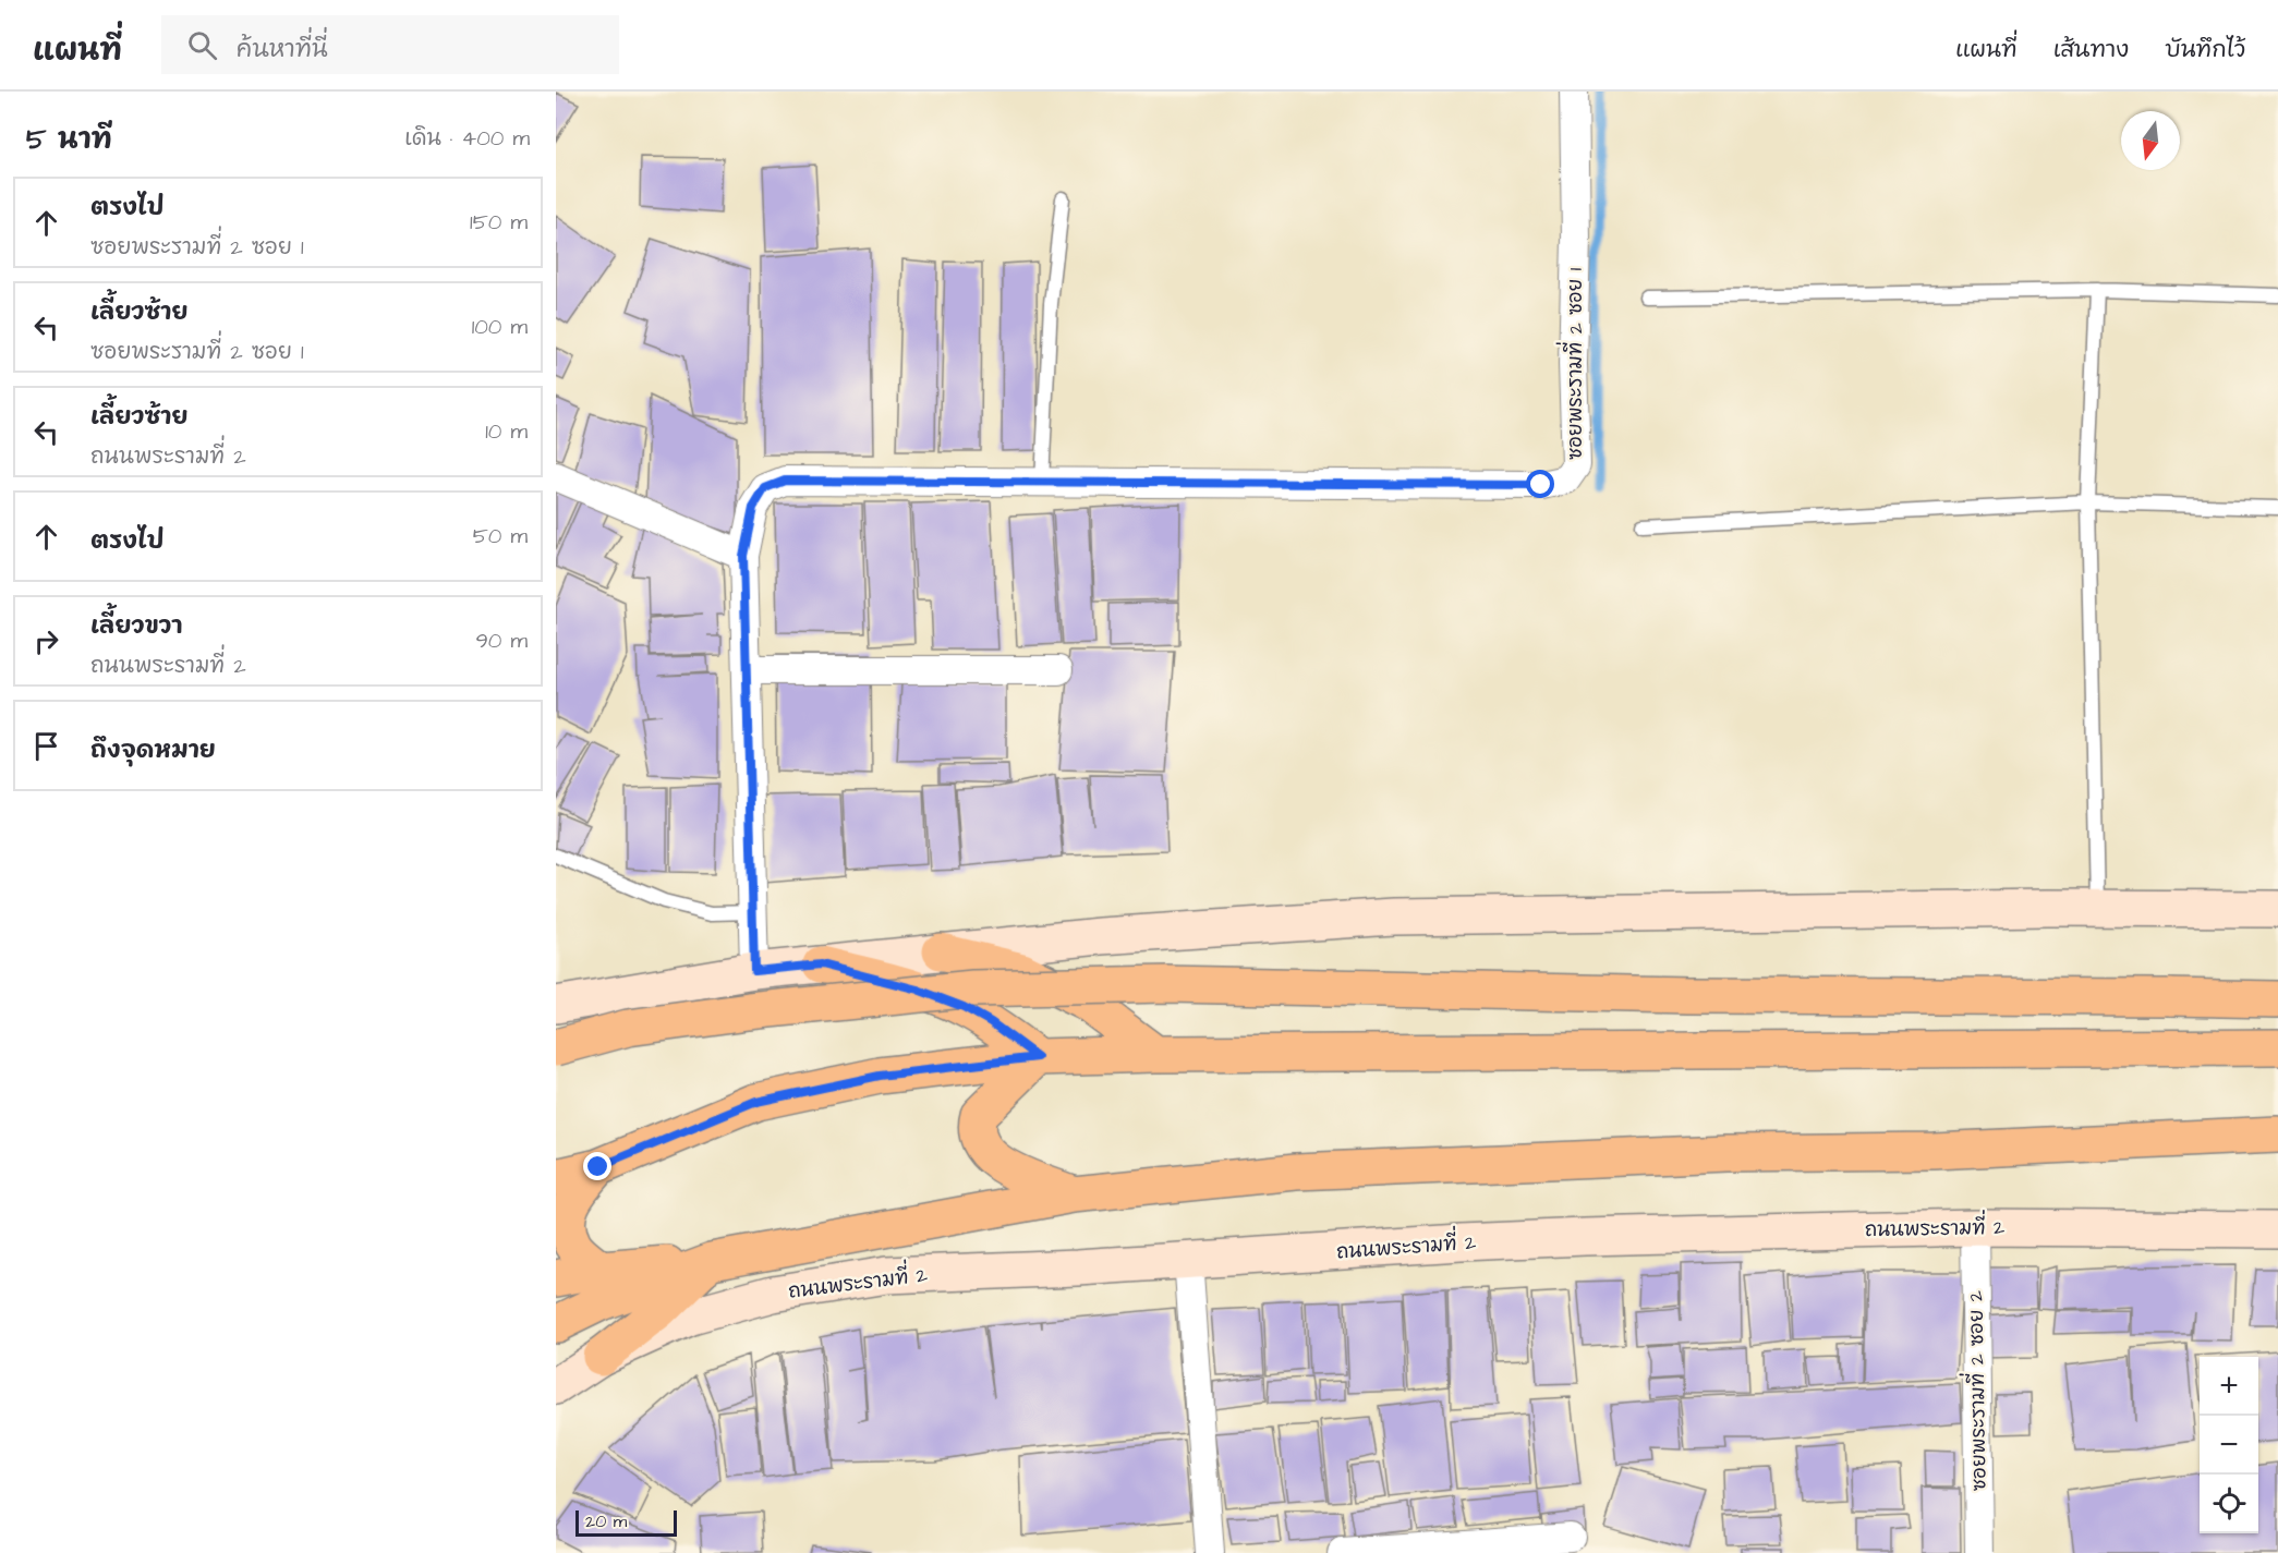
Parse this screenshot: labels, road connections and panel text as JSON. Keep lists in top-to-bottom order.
{
  "streets": {
    "main road": ["ถนนพระรามที่ 2"],
    "street": ["ซอยพระรามที่ 2 ซอย 1", "ซอยพระรามที่ 2 ซอย 2"]
  },
  "crossings": [
    ["ถนนพระรามที่ 2", "ซอยพระรามที่ 2 ซอย 2"]
  ],
  "scale_bar": "20 m",
  "north": "bottom",
  "page": {
    "header": "แผนที่",
    "search": "ค้นหาที่นี่",
    "nav": ["แผนที่", "เส้นทาง", "บันทึกไว้"],
    "heading": ["5 นาที", "เดิน · 400 m"],
    "list": [
      ["ตรงไป", "ซอยพระรามที่ 2 ซอย 1", "150 m"],
      ["เลี้ยวซ้าย", "ซอยพระรามที่ 2 ซอย 1", "100 m"],
      ["เลี้ยวซ้าย", "ถนนพระรามที่ 2", "10 m"],
      ["ตรงไป", "50 m"],
      ["เลี้ยวขวา", "ถนนพระรามที่ 2", "90 m"],
      "ถึงจุดหมาย"
    ],
    "map_buttons": ["+", "−"],
    "scale": "20 m"
  }
}
